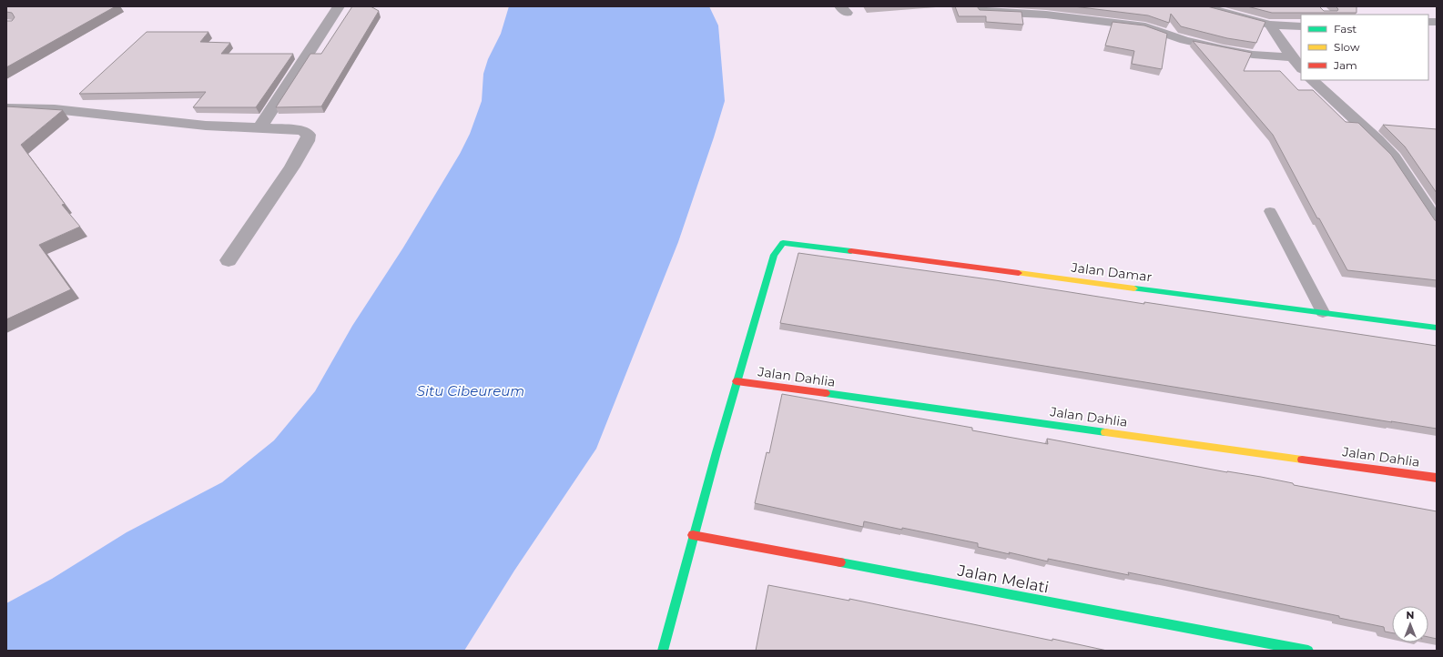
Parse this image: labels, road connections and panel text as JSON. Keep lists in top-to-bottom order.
{
  "streets": {
    "street": ["Jalan Damar", "Jalan Dahlia", "Jalan Melati"]
  },
  "crossings": [
    ["Jalan Damar", "Jalan Dahlia"]
  ],
  "water": ["Situ Cibeureum"],
  "legend": ["Fast", "Slow", "Jam"],
  "north": "top"
}
